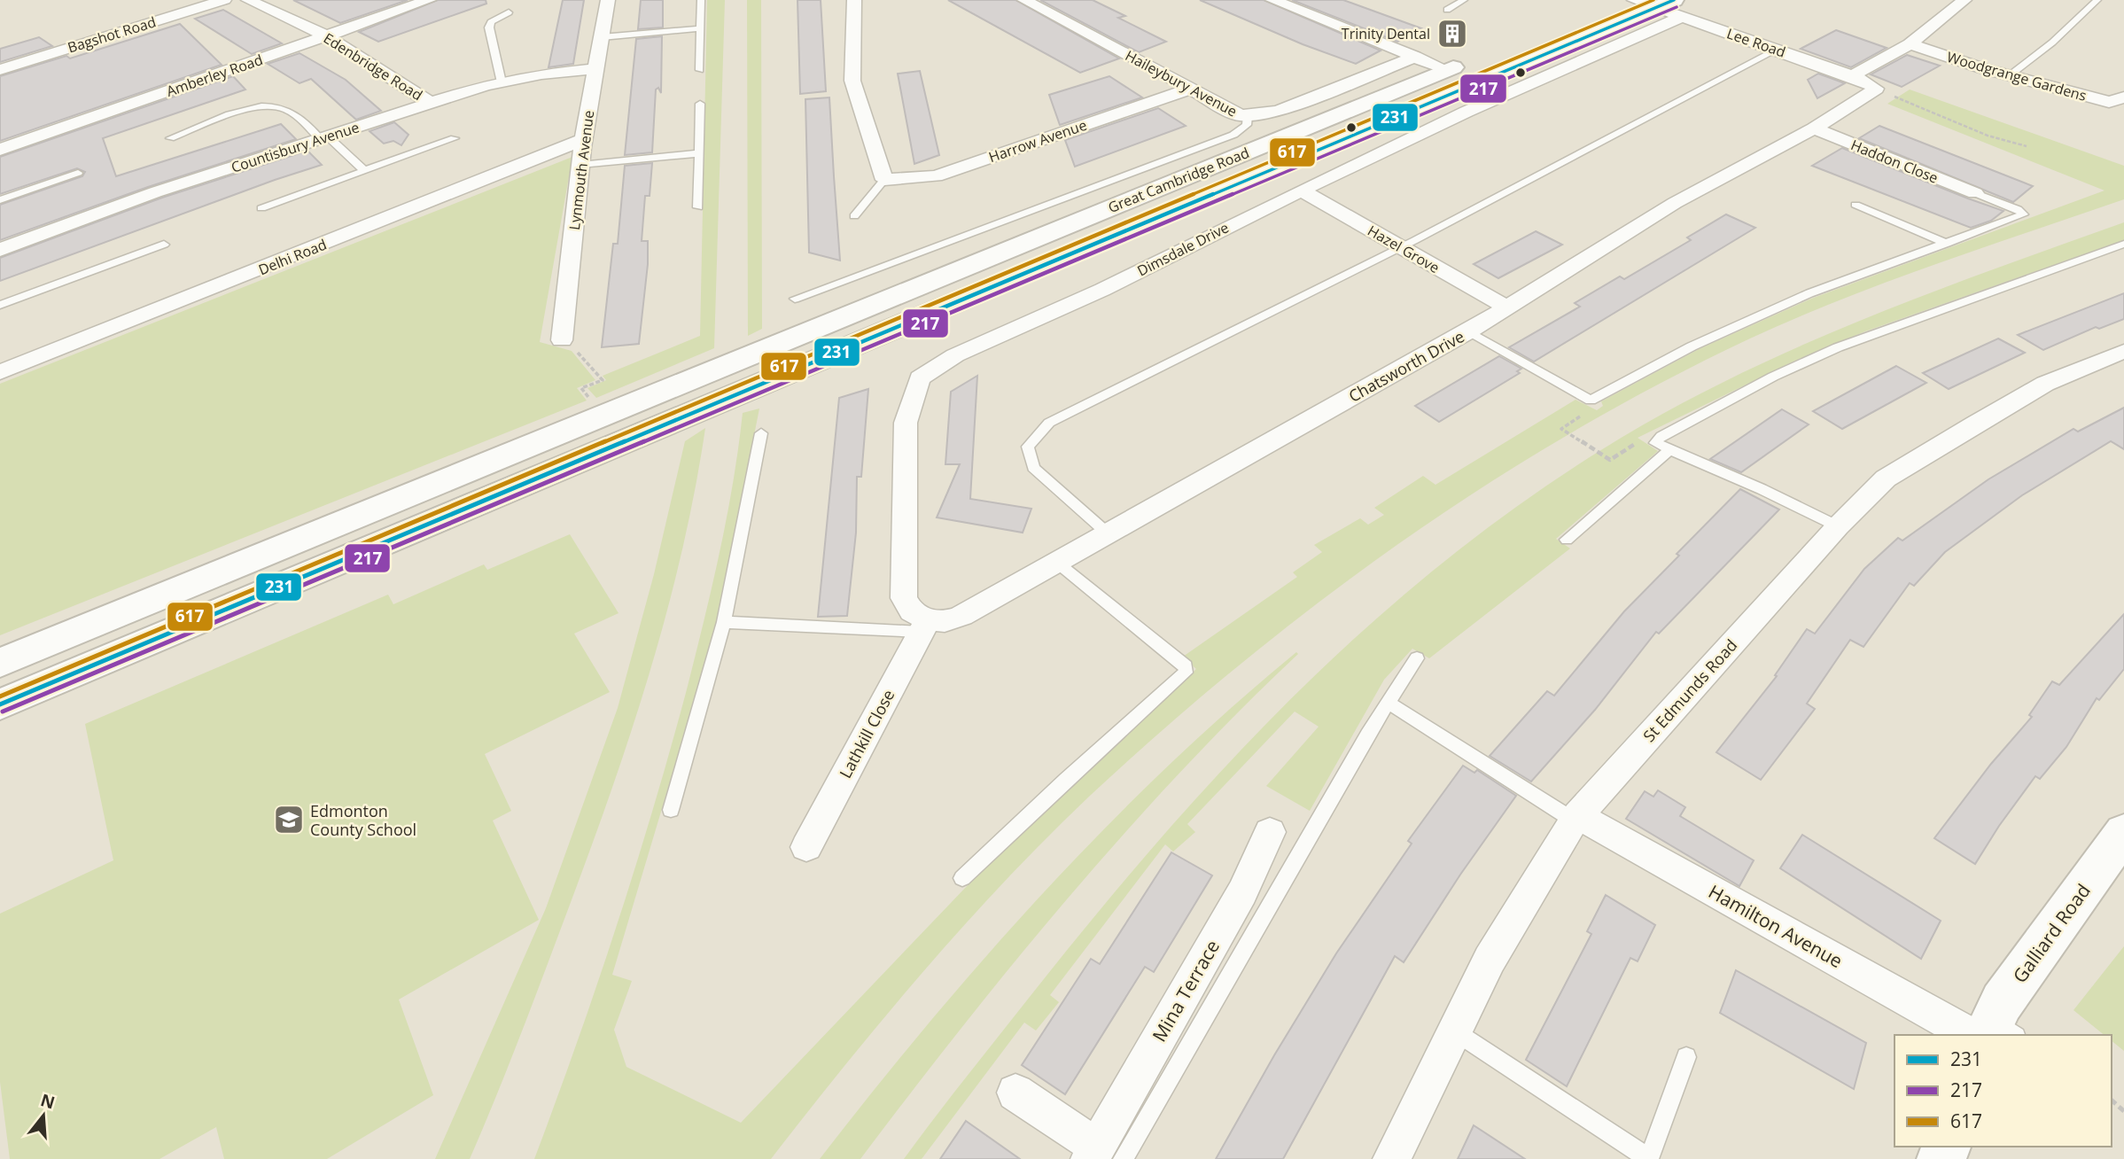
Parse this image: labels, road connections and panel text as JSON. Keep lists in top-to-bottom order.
{
  "streets": {
    "main road": ["Great Cambridge Road", "Galliard Road"],
    "street": [
      "Bagshot Road",
      "Lee Road",
      "Edenbridge Road",
      "Amberley Road",
      "Woodgrange Gardens",
      "Haileybury Avenue",
      "Harrow Avenue",
      "Countisbury Avenue",
      "Haddon Close",
      "Lynmouth Avenue",
      "Dimsdale Drive",
      "Hazel Grove",
      "Delhi Road",
      "Chatsworth Drive",
      "St Edmunds Road",
      "Lathkill Close",
      "Hamilton Avenue",
      "Mina Terrace"
    ]
  },
  "crossings": [
    ["Lee Road", "Great Cambridge Road"],
    ["Lee Road", "Dimsdale Drive"],
    ["Lee Road", "Chatsworth Drive"],
    ["Edenbridge Road", "Amberley Road"],
    ["Edenbridge Road", "Countisbury Avenue"],
    ["Haileybury Avenue", "Harrow Avenue"],
    ["Countisbury Avenue", "Lynmouth Avenue"],
    ["Haddon Close", "Chatsworth Drive"],
    ["Lynmouth Avenue", "Delhi Road"],
    ["Great Cambridge Road", "Dimsdale Drive"],
    ["Dimsdale Drive", "Hazel Grove"],
    ["Dimsdale Drive", "Chatsworth Drive"],
    ["Dimsdale Drive", "Lathkill Close"],
    ["Hazel Grove", "Chatsworth Drive"],
    ["Chatsworth Drive", "Lathkill Close"],
    ["St Edmunds Road", "Hamilton Avenue"],
    ["Hamilton Avenue", "Galliard Road"]
  ],
  "places": {
    "building": ["Trinity Dental"],
    "school or university": ["Edmonton County School"]
  },
  "lines": ["transit line 231", "transit line 617", "transit line 217"],
  "legend": ["231", "217", "617"],
  "north": "top"
}
